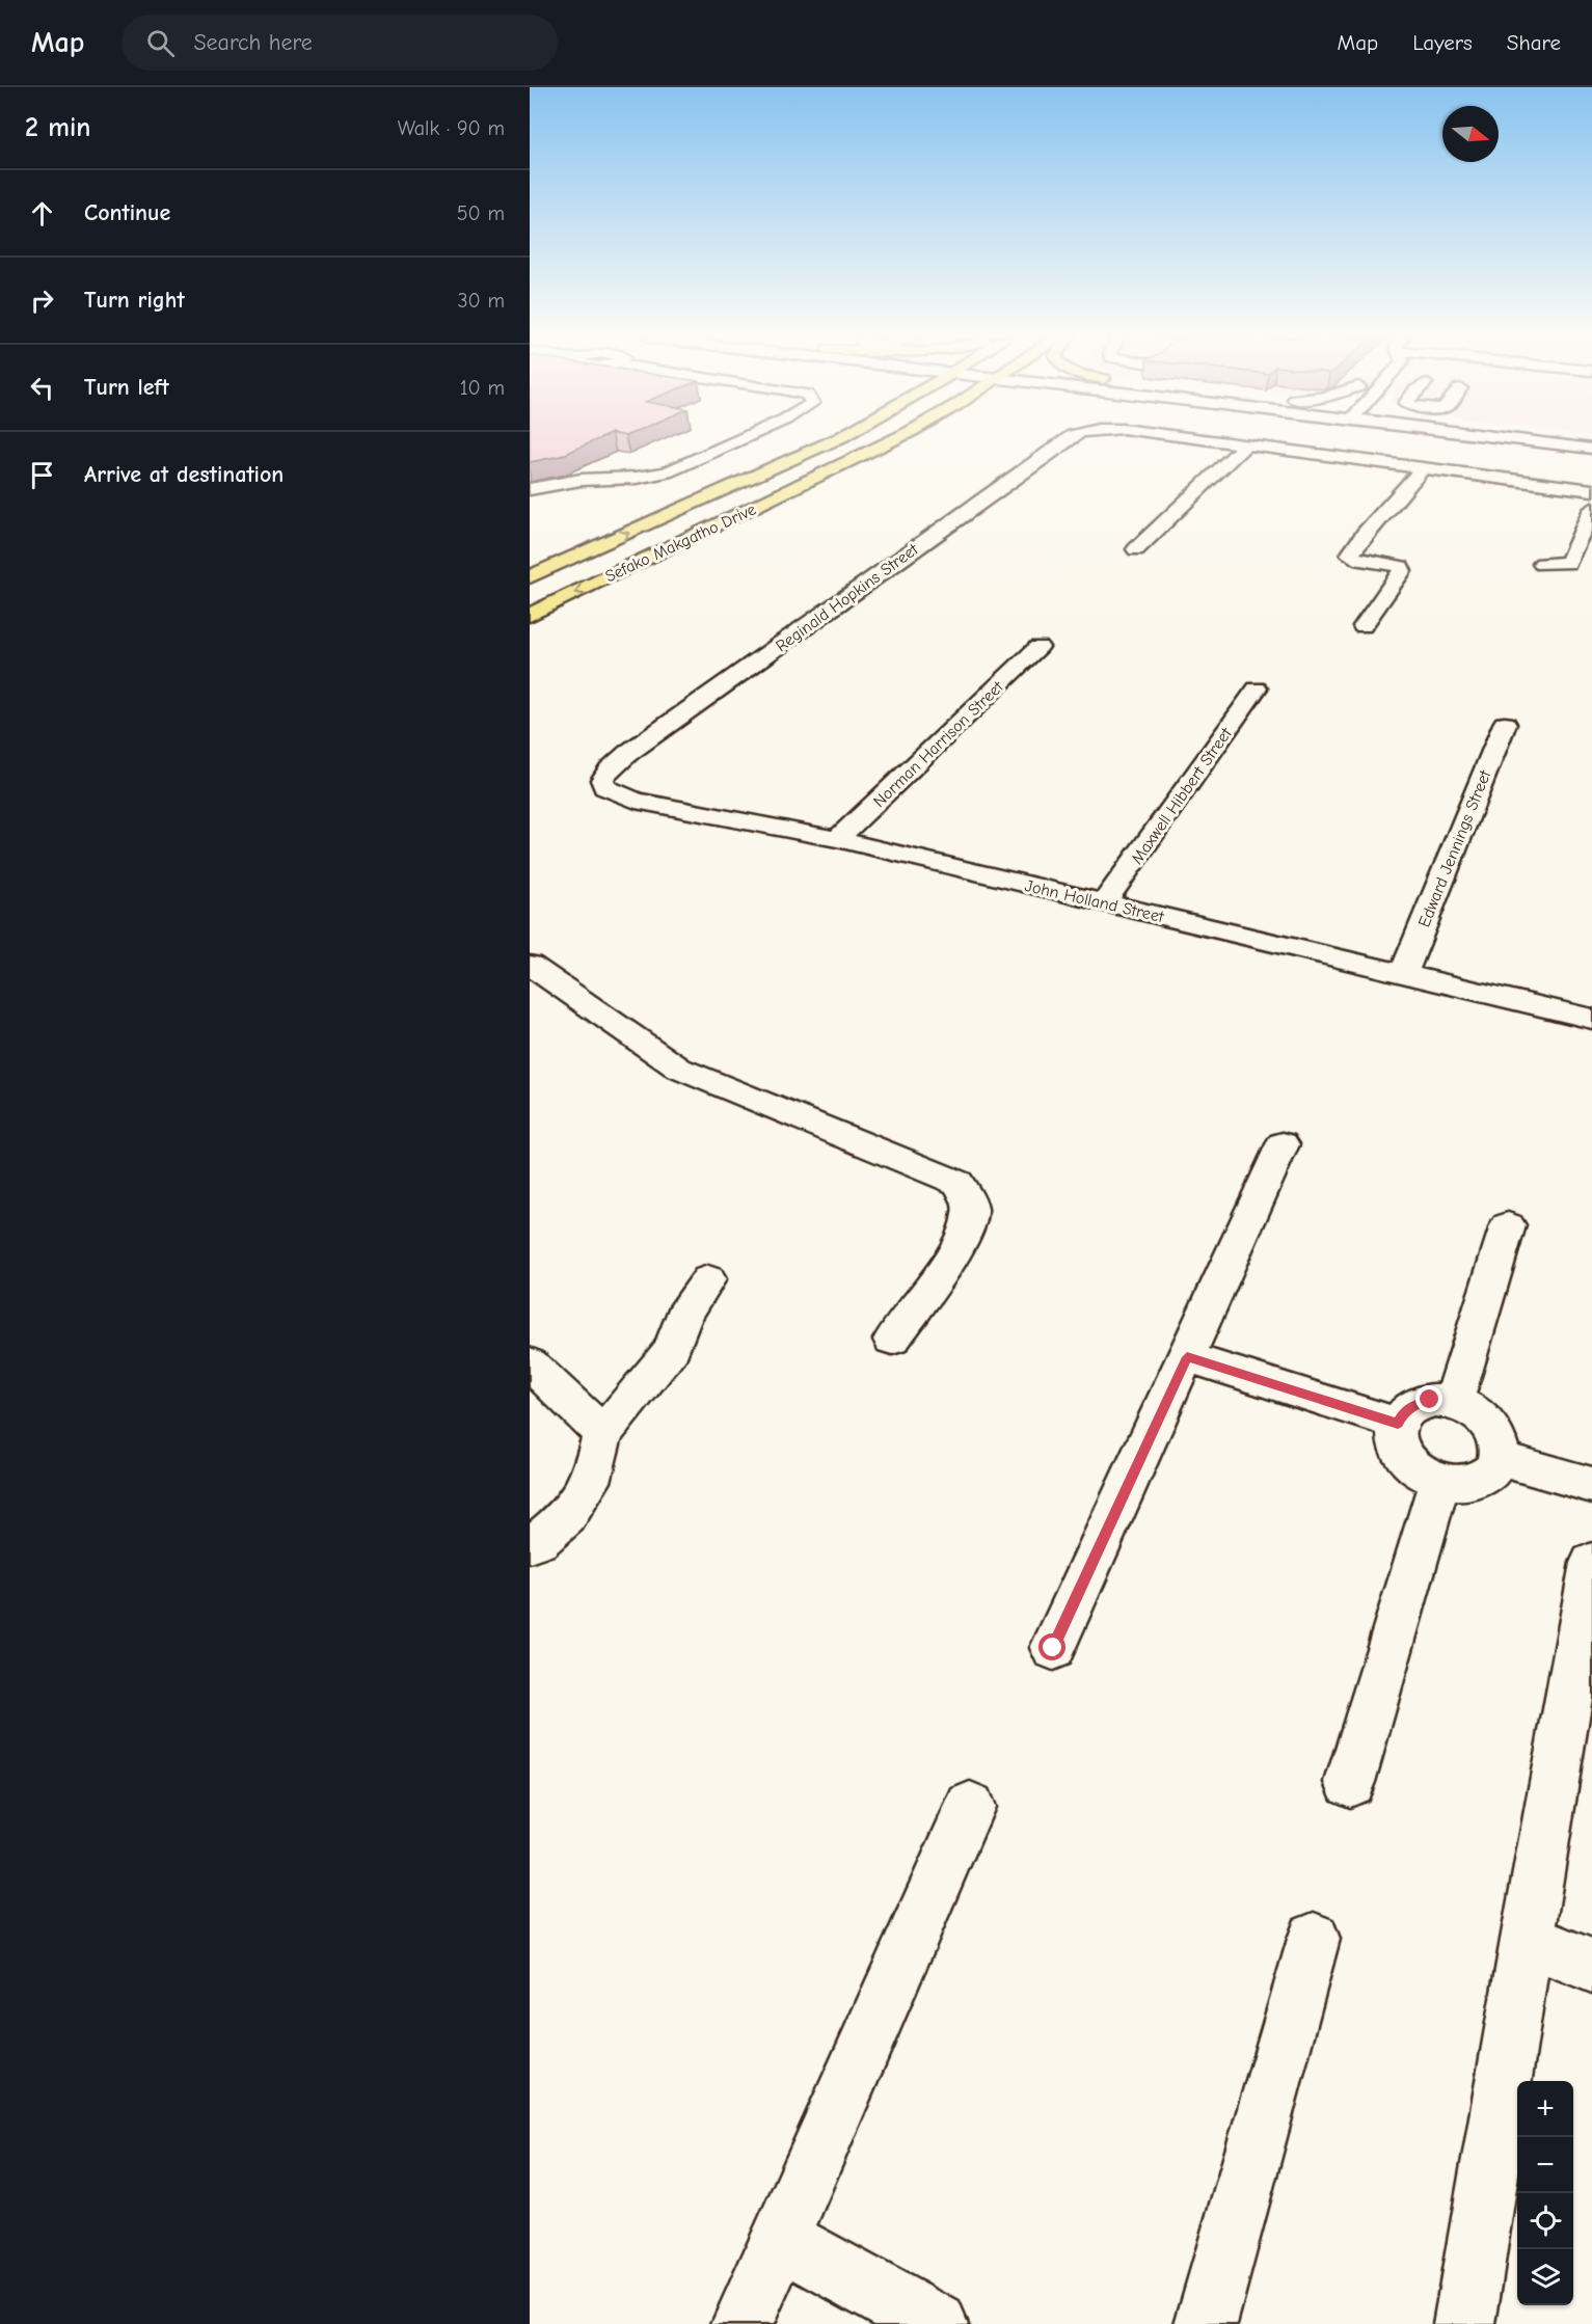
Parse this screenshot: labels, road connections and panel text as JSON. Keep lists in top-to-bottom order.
{
  "streets": {
    "main road": ["Sefako Makgatho Drive"],
    "street": [
      "Reginald Hopkins Street",
      "Norman Harrison Street",
      "Maxwell Hibbert Street",
      "Edward Jennings Street",
      "John Holland Street"
    ]
  },
  "crossings": [
    ["Reginald Hopkins Street", "John Holland Street"],
    ["Norman Harrison Street", "John Holland Street"],
    ["Maxwell Hibbert Street", "John Holland Street"],
    ["Edward Jennings Street", "John Holland Street"]
  ],
  "north": "right",
  "page": {
    "header": "Map",
    "search": "Search here",
    "nav": ["Map", "Layers", "Share"],
    "heading": ["2 min", "Walk · 90 m"],
    "list": [
      ["Continue", "50 m"],
      ["Turn right", "30 m"],
      ["Turn left", "10 m"],
      "Arrive at destination"
    ],
    "map_buttons": ["+", "−"]
  }
}
